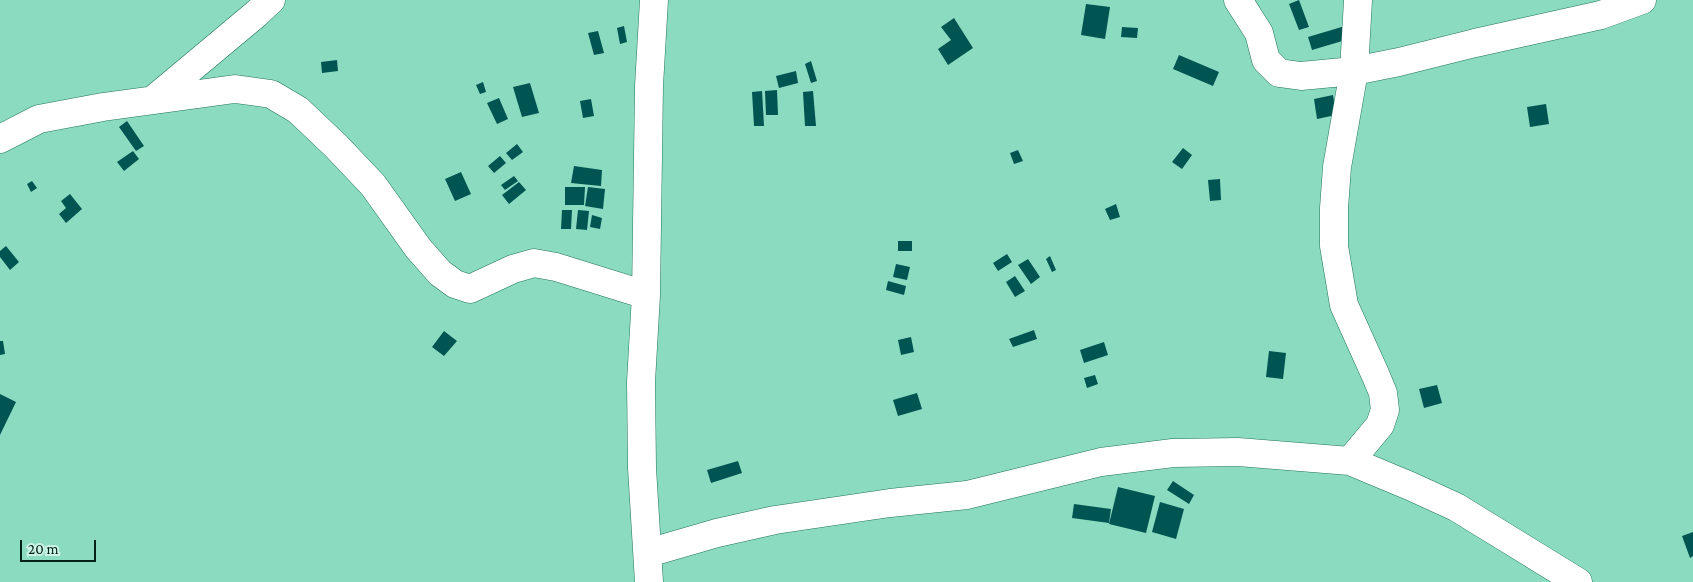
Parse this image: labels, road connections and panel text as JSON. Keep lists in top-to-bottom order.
{
  "scale_bar": "20 m"
}
